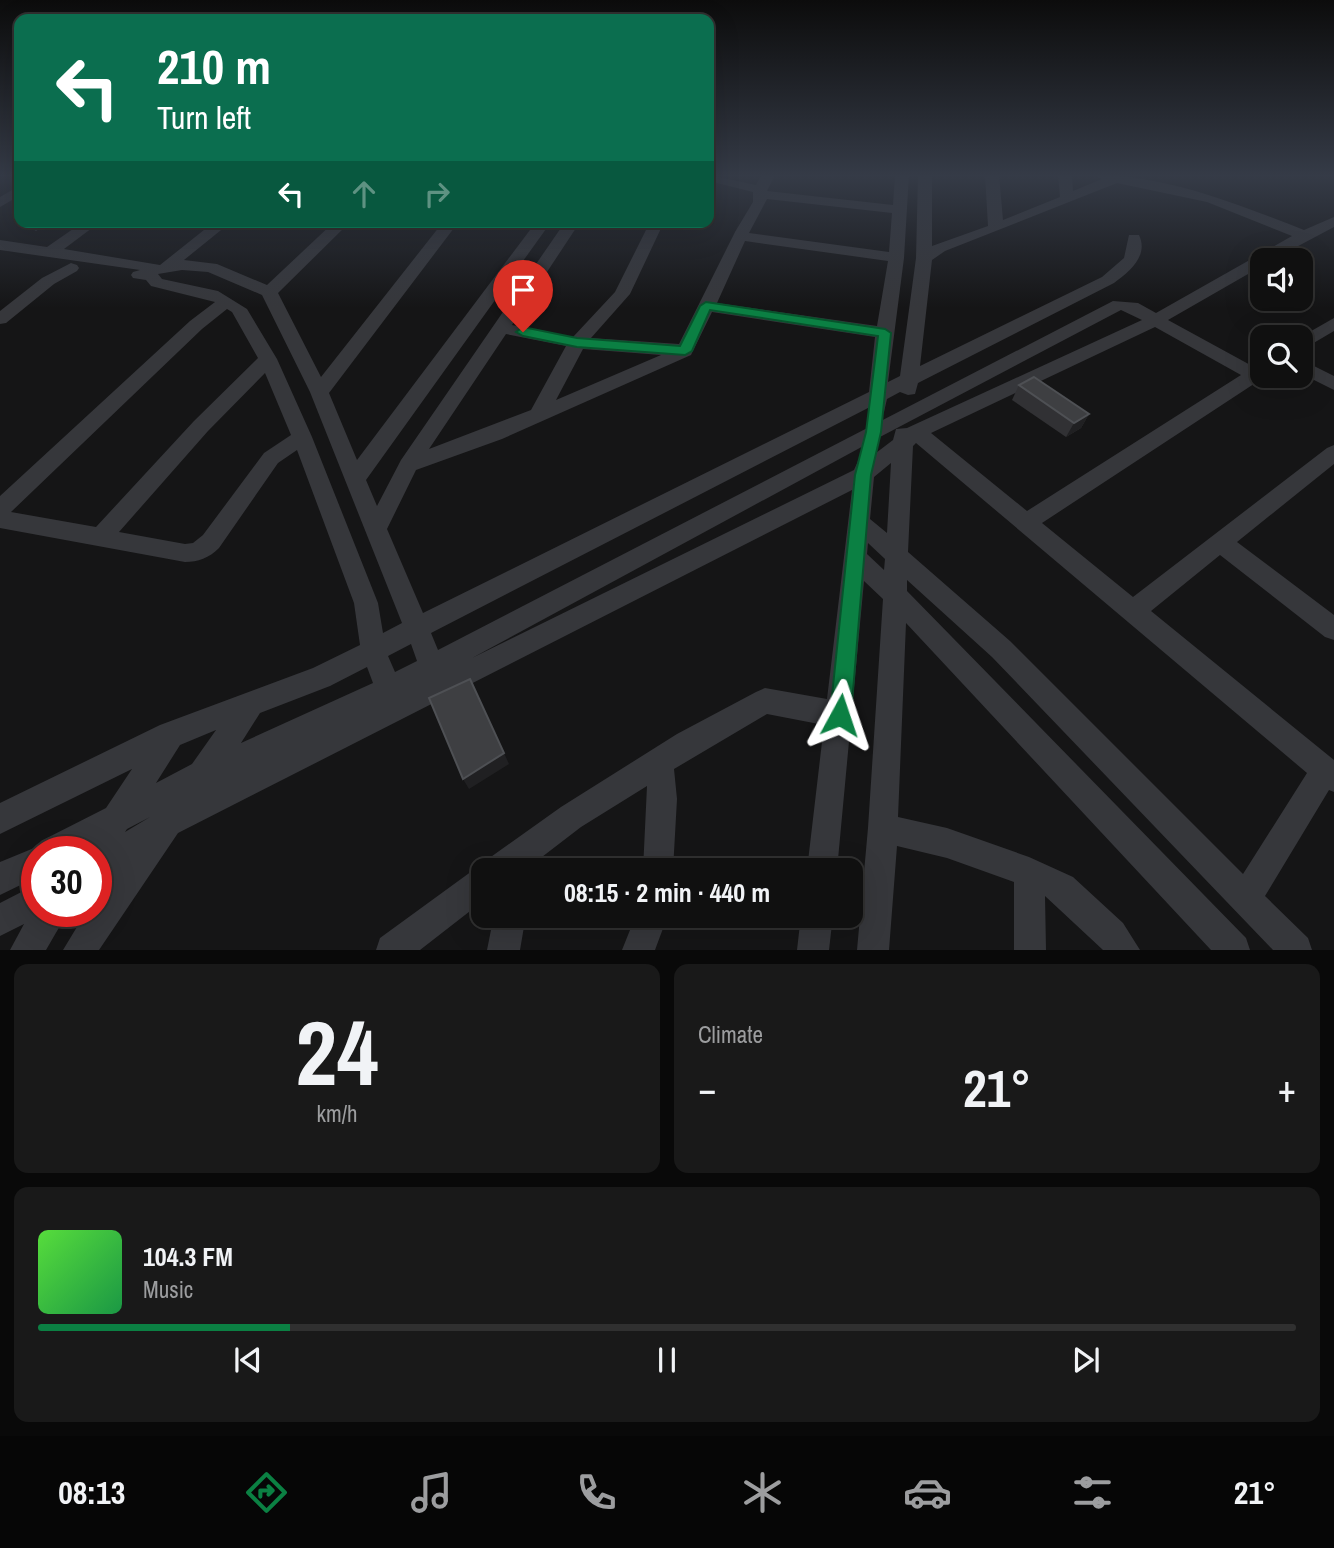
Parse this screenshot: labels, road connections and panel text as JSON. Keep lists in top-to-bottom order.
{
  "page": {
    "turn": ["210 m", "Turn left"],
    "limit": "30",
    "trip": "08:15 · 2 min · 440 m",
    "tile": [
      ["24", "km/h"],
      "Climate"
    ],
    "heat": ["−", "21°", "+"],
    "song": ["104.3 FM", "Music"],
    "tabs": ["08:13", "21°"]
  }
}
